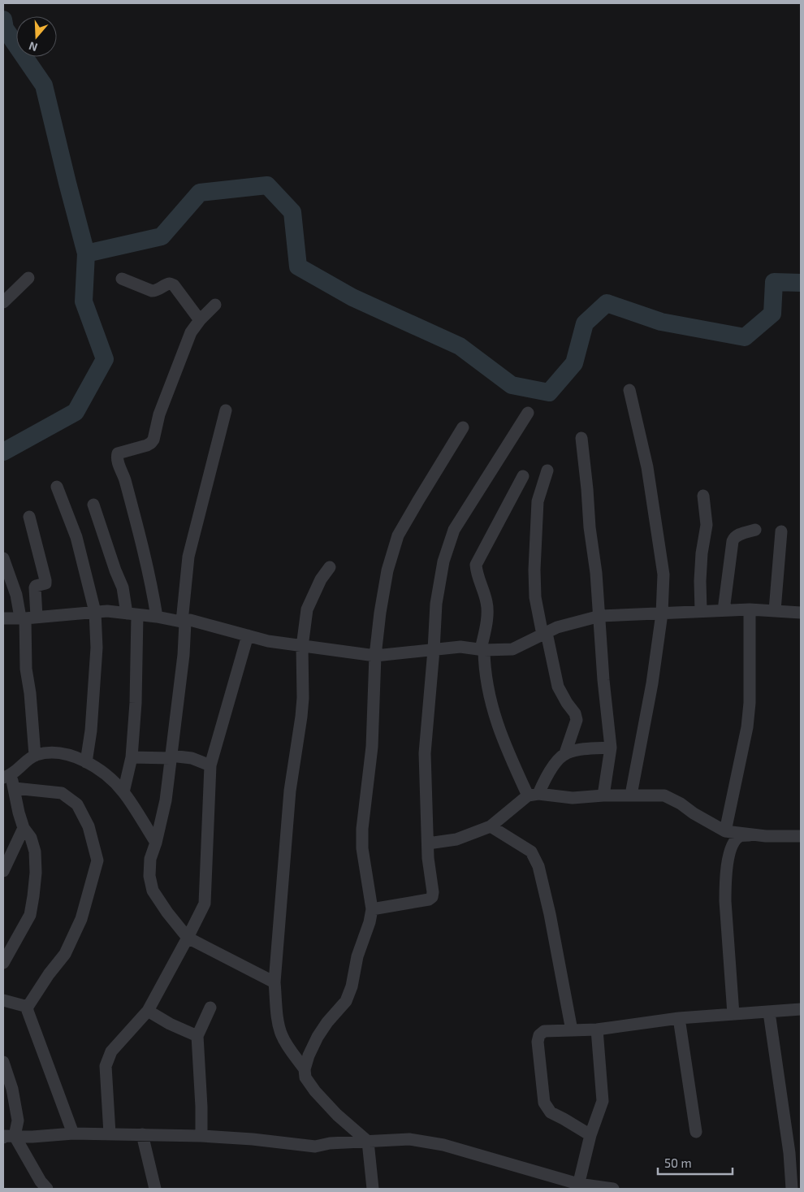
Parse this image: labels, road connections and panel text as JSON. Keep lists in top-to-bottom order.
{
  "scale_bar": "50 m",
  "north": "bottom"
}
